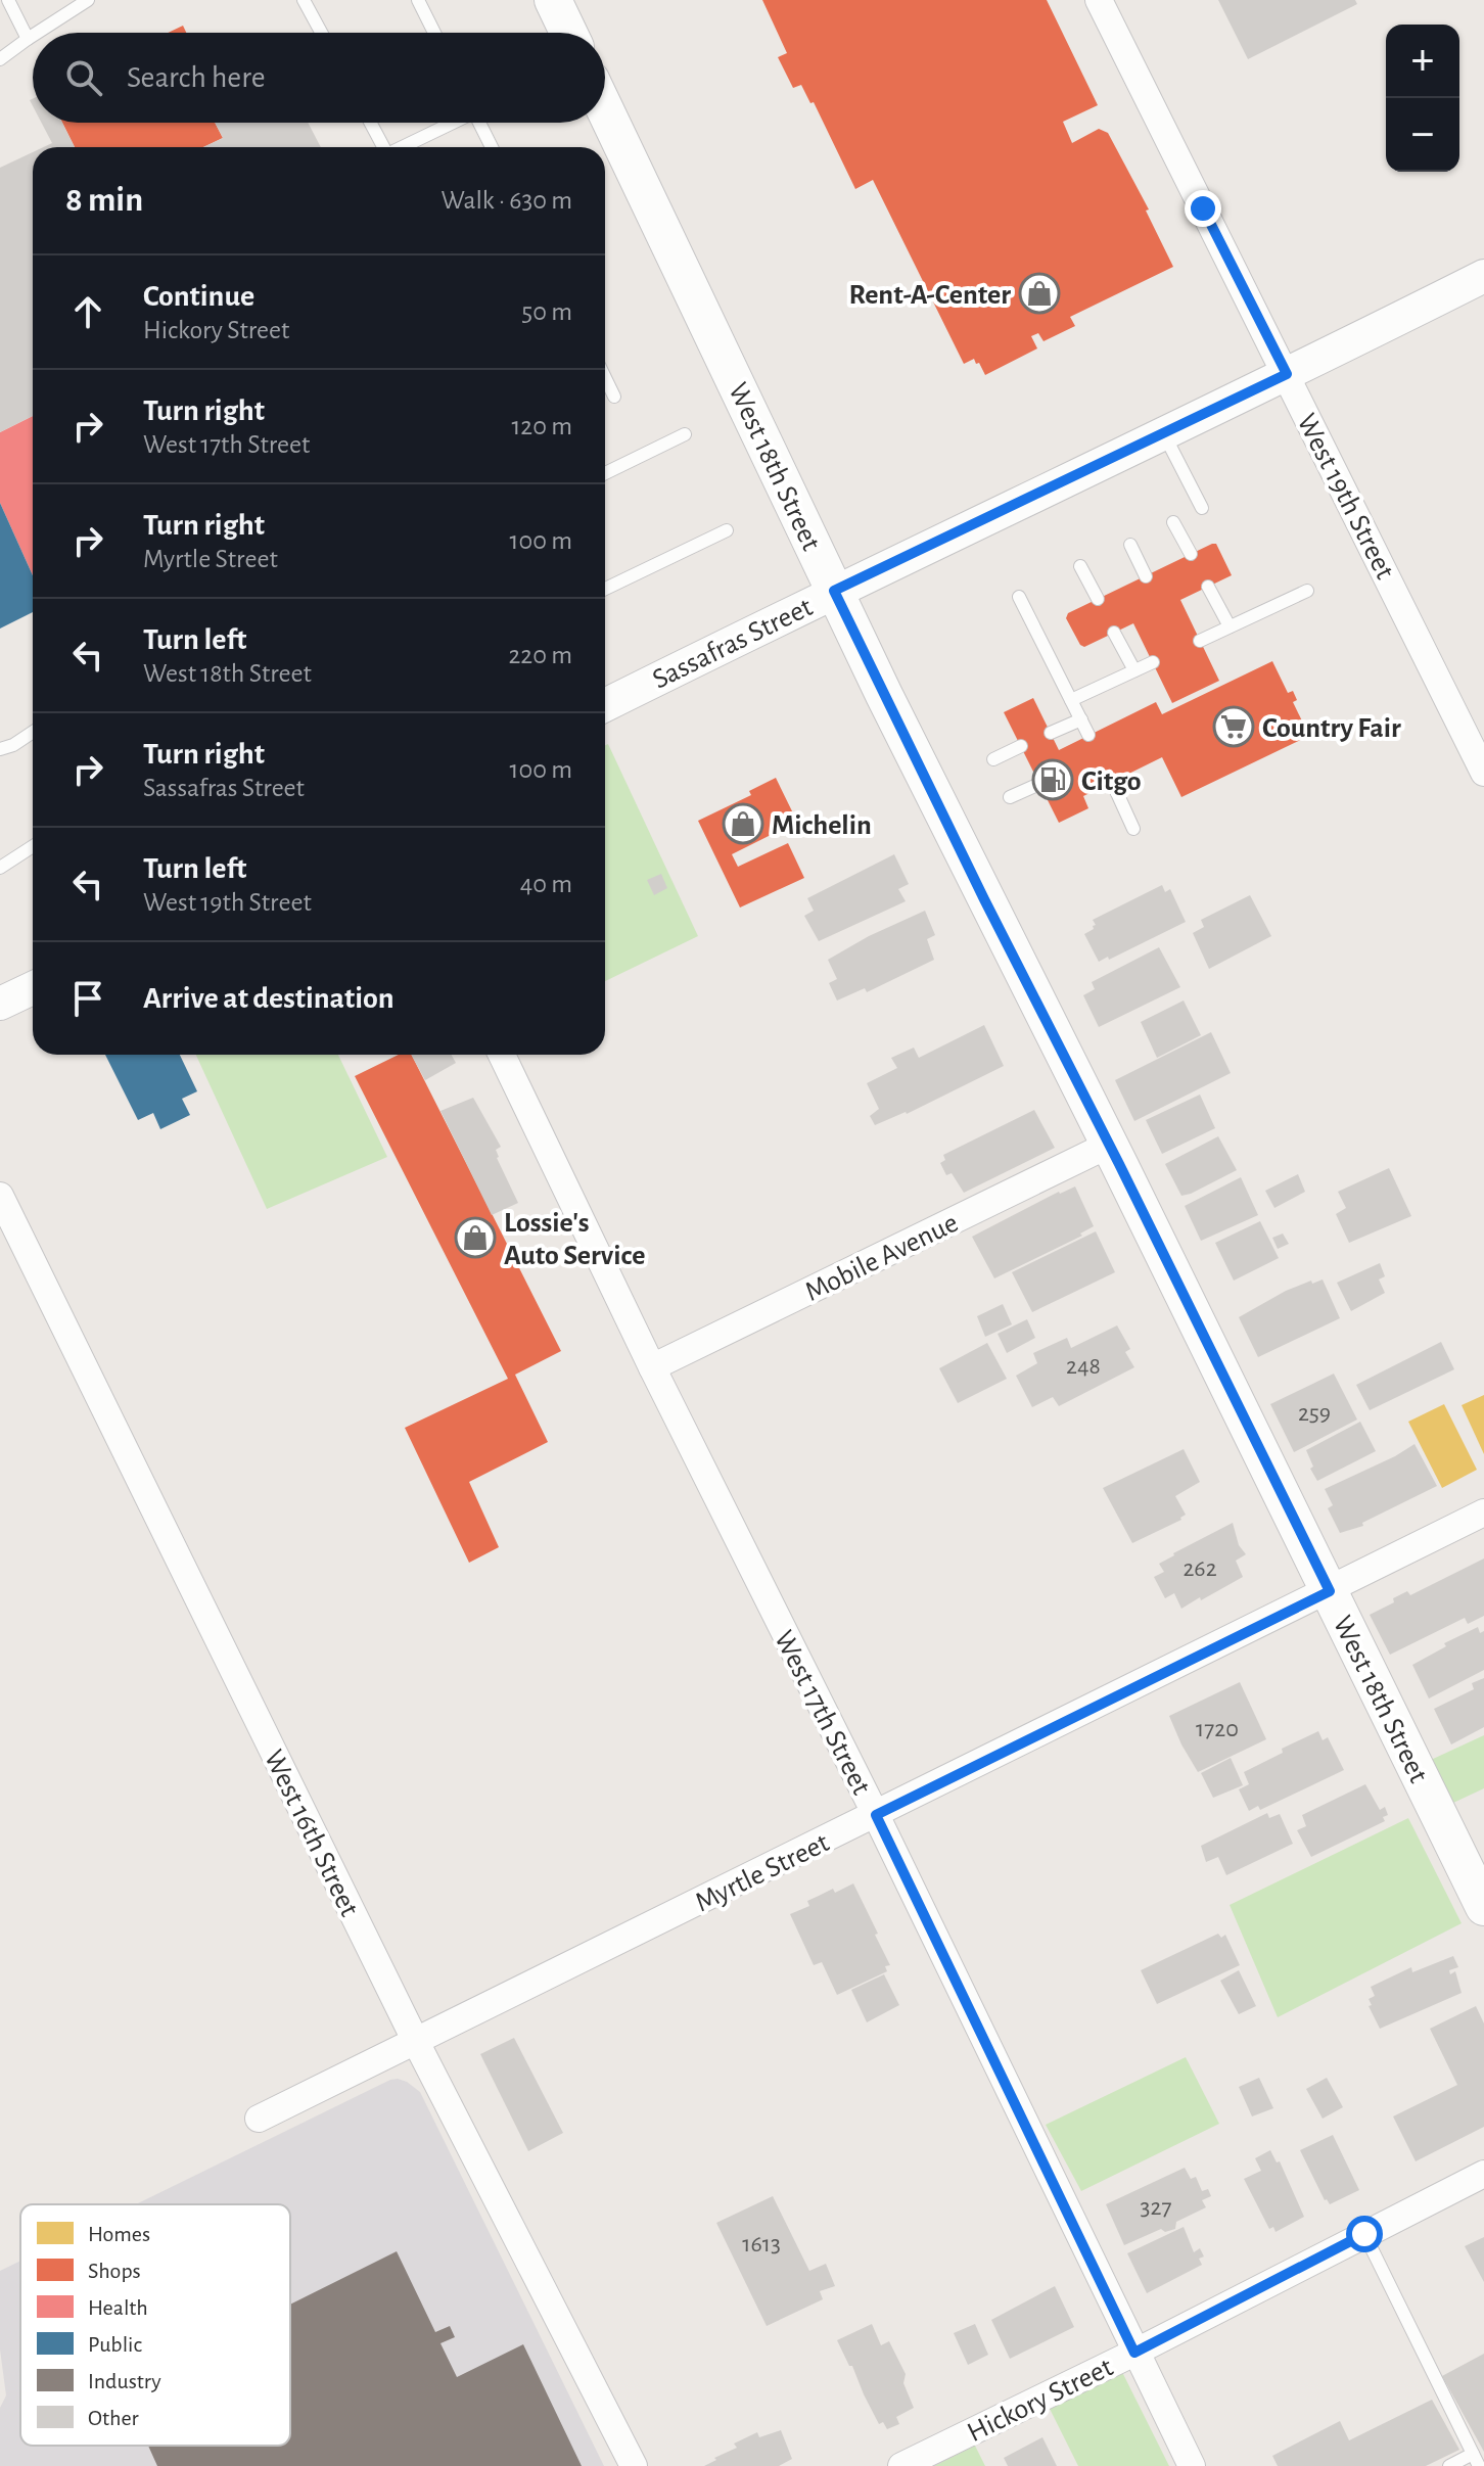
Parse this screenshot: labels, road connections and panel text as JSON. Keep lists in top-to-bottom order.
{
  "streets": {
    "main road": ["West 18th Street"],
    "street": [
      "West 19th Street",
      "Sassafras Street",
      "Mobile Avenue",
      "West 17th Street",
      "West 16th Street",
      "Myrtle Street",
      "Hickory Street"
    ]
  },
  "crossings": [
    ["West 18th Street", "Sassafras Street"],
    ["West 18th Street", "Mobile Avenue"],
    ["West 18th Street", "Myrtle Street"],
    ["West 19th Street", "Sassafras Street"],
    ["Mobile Avenue", "West 17th Street"],
    ["West 17th Street", "Myrtle Street"],
    ["West 17th Street", "Hickory Street"],
    ["West 16th Street", "Myrtle Street"]
  ],
  "places": {
    "shop": ["Rent-A-Center", "Michelin", "Lossie's Auto Service"],
    "supermarket": ["Country Fair"],
    "fuel station": ["Citgo"]
  },
  "house_numbers": [
    "248",
    "259",
    "262",
    "1720",
    "327",
    "1613"
  ],
  "legend": [
    "Homes",
    "Shops",
    "Health",
    "Public",
    "Industry",
    "Other"
  ],
  "page": {
    "map_buttons": ["+", "−"],
    "search": "Search here",
    "heading": ["8 min", "Walk · 630 m"],
    "list": [
      ["Continue", "Hickory Street", "50 m"],
      ["Turn right", "West 17th Street", "120 m"],
      ["Turn right", "Myrtle Street", "100 m"],
      ["Turn left", "West 18th Street", "220 m"],
      ["Turn right", "Sassafras Street", "100 m"],
      ["Turn left", "West 19th Street", "40 m"],
      "Arrive at destination"
    ]
  }
}
